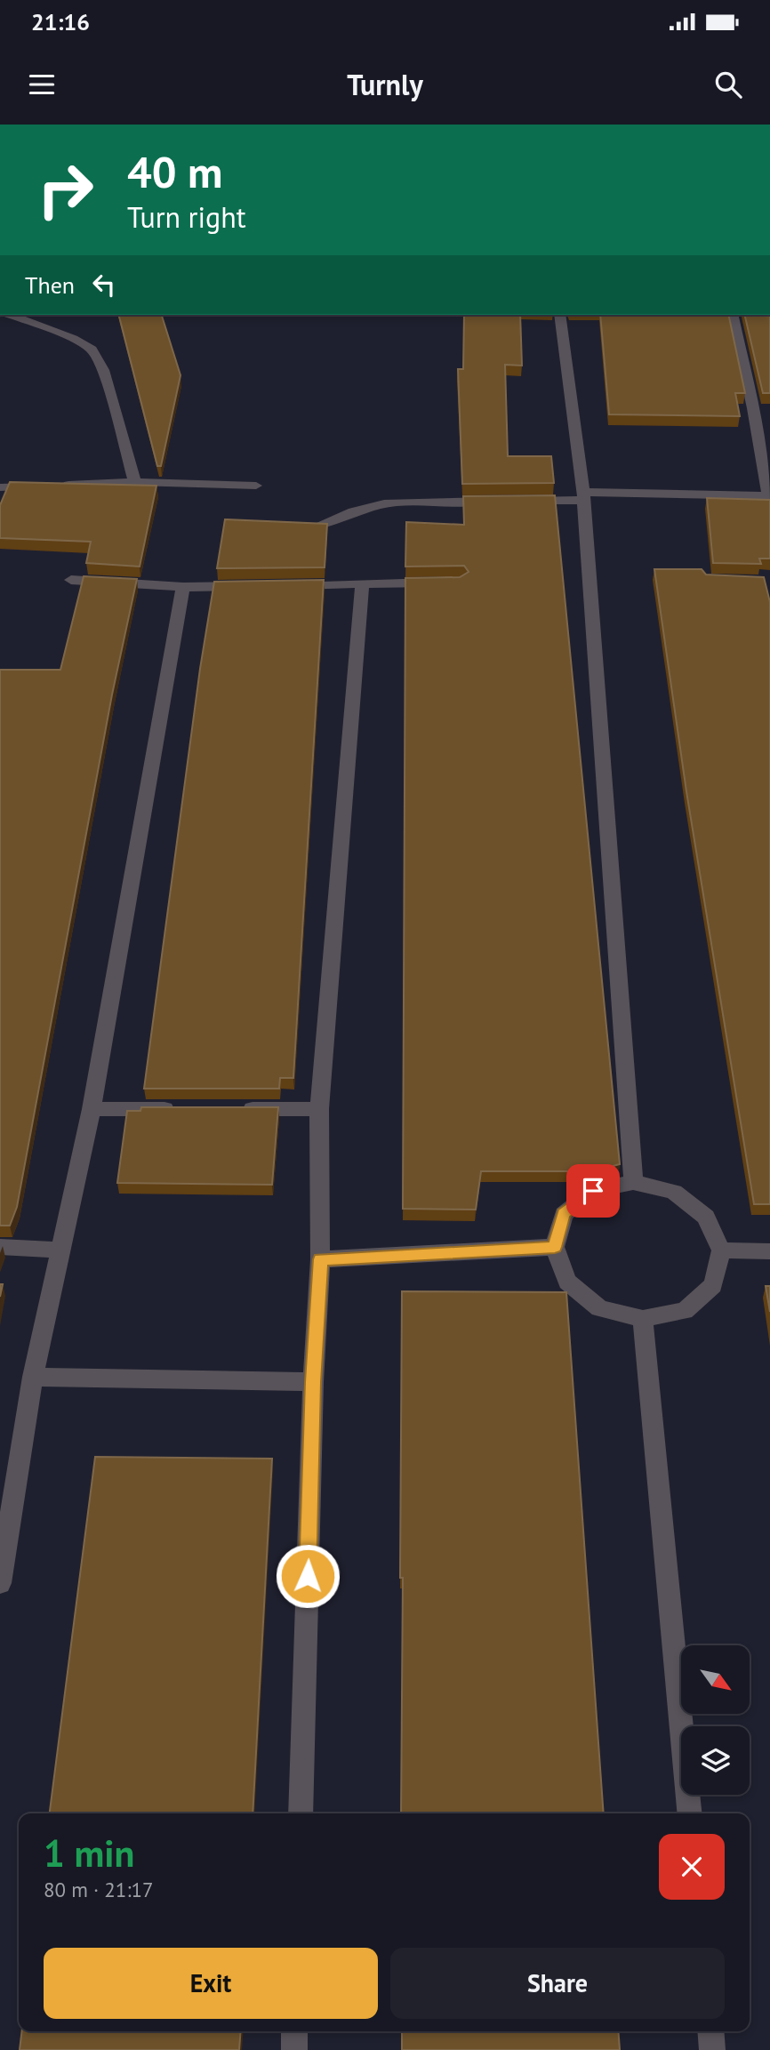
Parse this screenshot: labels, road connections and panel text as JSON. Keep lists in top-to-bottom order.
{
  "north": "bottom right",
  "page": {
    "status": "21:16",
    "header": "Turnly",
    "turn": ["40 m", "Turn right"],
    "then": "Then",
    "heading": ["1 min", "80 m · 21:17"],
    "buttons": ["Exit", "Share"]
  }
}
